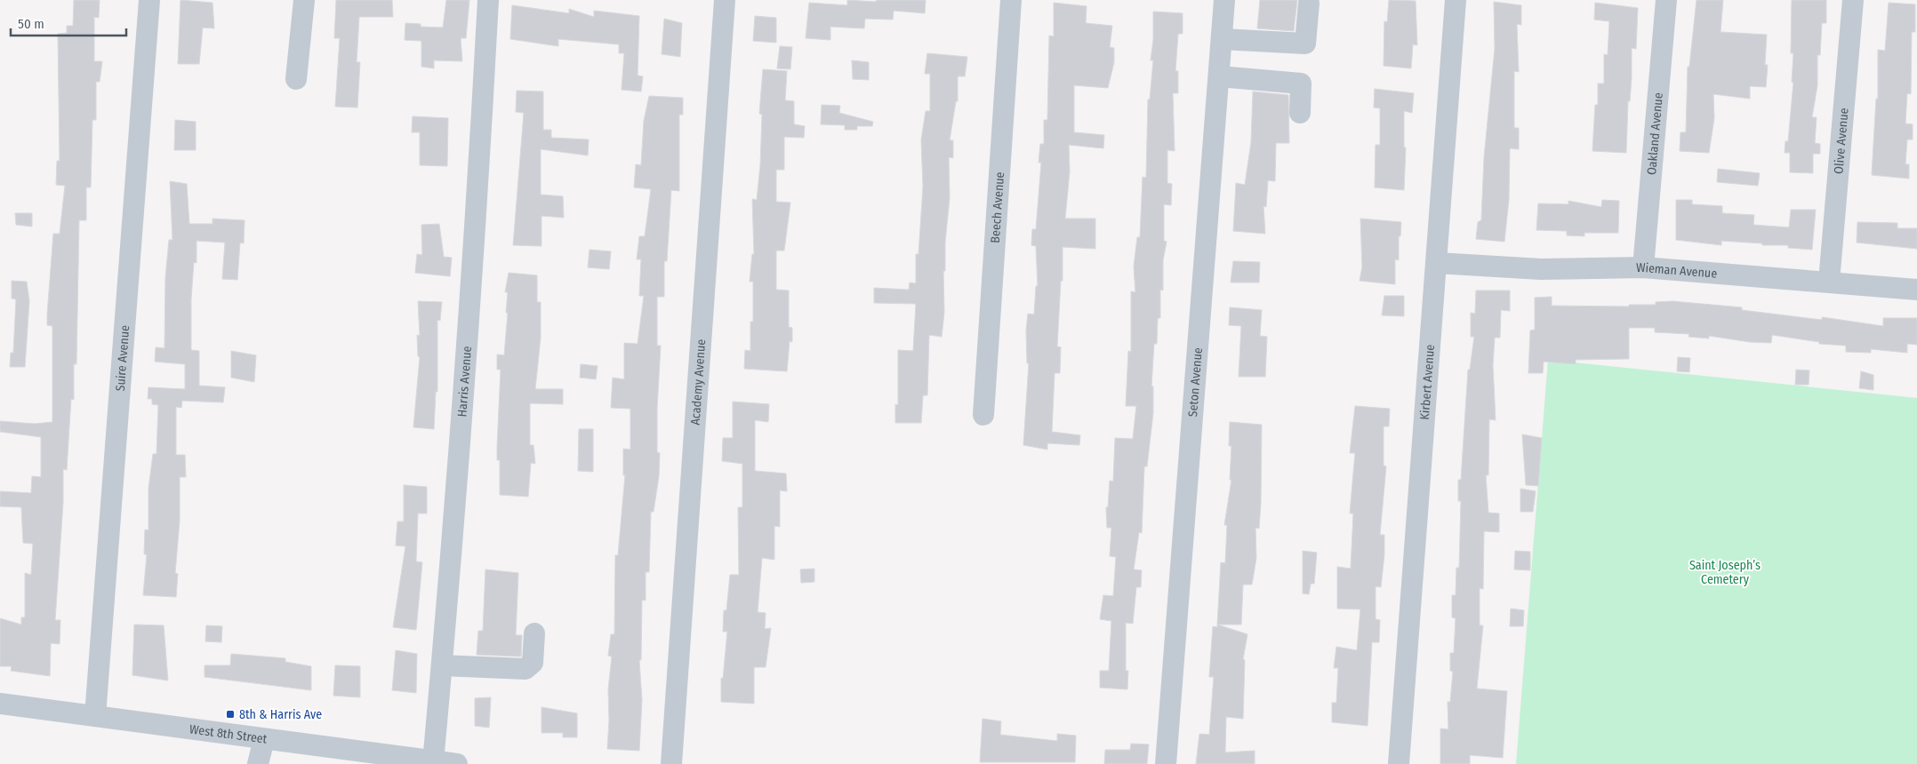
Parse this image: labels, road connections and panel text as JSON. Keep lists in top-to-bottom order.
{
  "streets": {
    "street": [
      "Oakland Avenue",
      "Olive Avenue",
      "Beech Avenue",
      "Wieman Avenue",
      "Suire Avenue",
      "Harris Avenue",
      "Academy Avenue",
      "Seton Avenue",
      "Kirbert Avenue",
      "West 8th Street"
    ]
  },
  "crossings": [
    ["Oakland Avenue", "Wieman Avenue"],
    ["Olive Avenue", "Wieman Avenue"],
    ["Wieman Avenue", "Kirbert Avenue"],
    ["Suire Avenue", "West 8th Street"],
    ["Harris Avenue", "West 8th Street"]
  ],
  "parks": ["Saint Joseph’s Cemetery"],
  "places": {
    "transit": ["8th & Harris Ave"]
  },
  "scale_bar": "50 m"
}
